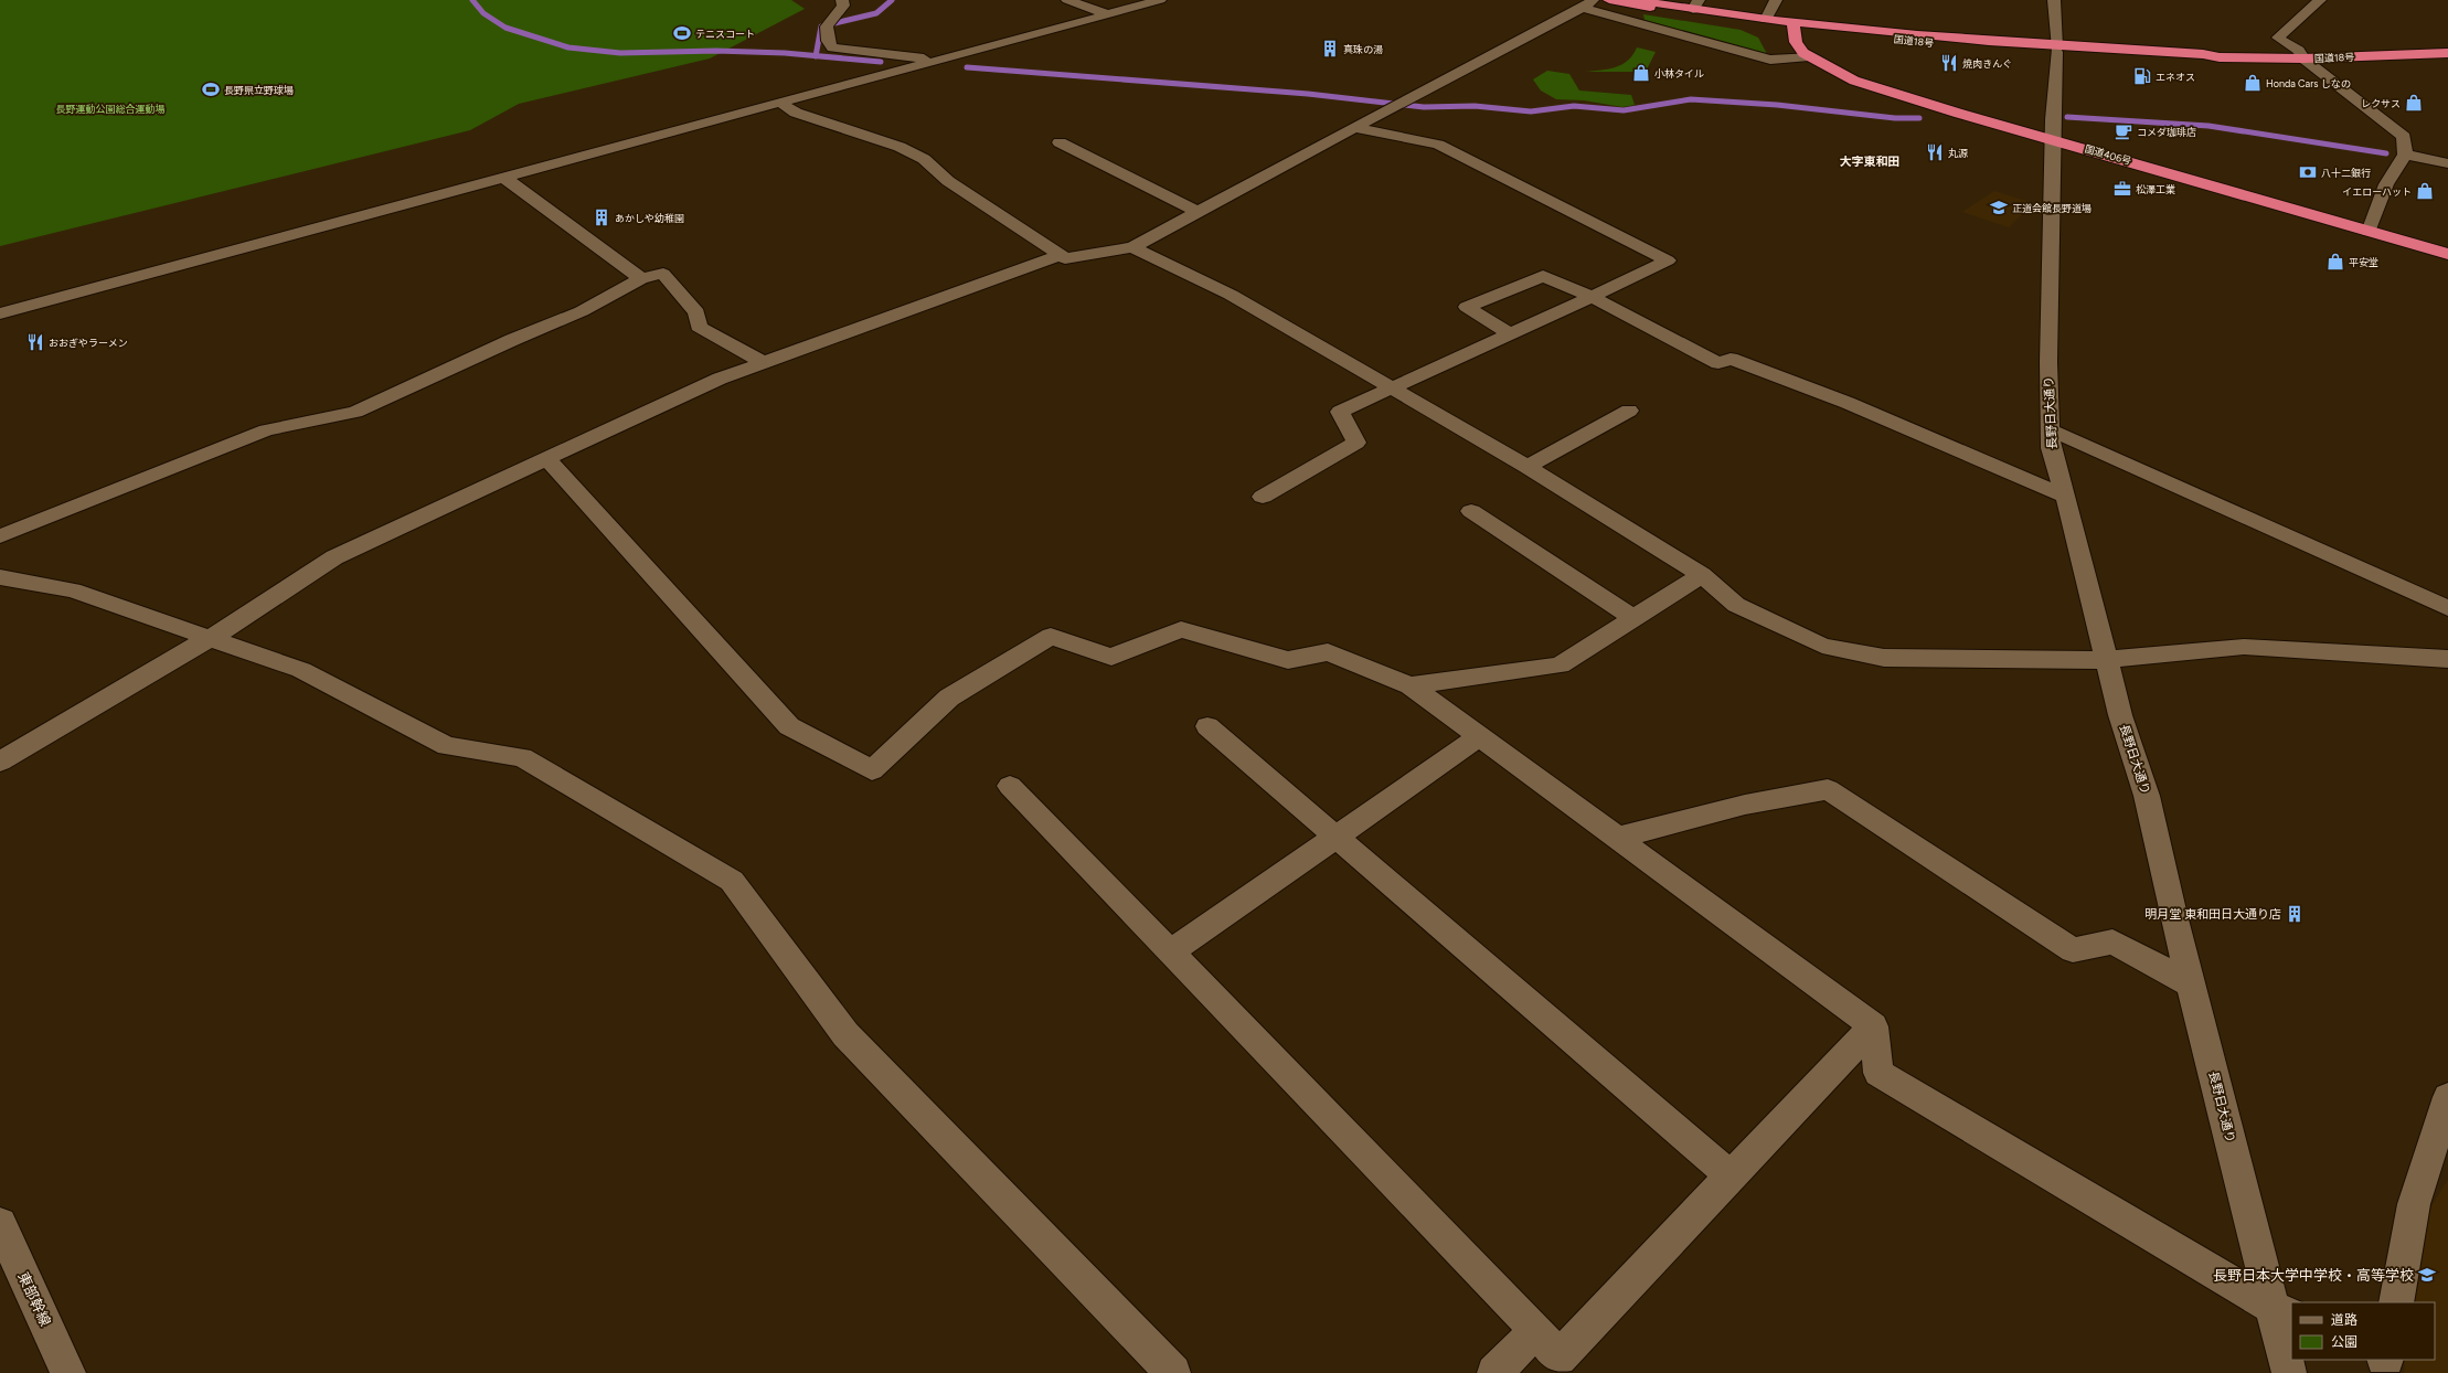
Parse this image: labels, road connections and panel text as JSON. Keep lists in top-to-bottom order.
{
  "streets": {
    "highway": ["国道18号", "国道406号"],
    "street": ["長野日大通り", "東部幹線"]
  },
  "crossings": [
    ["国道18号", "国道406号"],
    ["国道18号", "長野日大通り"],
    ["国道406号", "長野日大通り"]
  ],
  "districts": ["大字東和田"],
  "parks": ["長野運動公園総合運動場"],
  "places": {
    "sports": ["テニスコート", "長野県立野球場"],
    "building": ["真珠の湯", "あかしや幼稚園", "明月堂 東和田日大通り店"],
    "restaurant": ["焼肉きんぐ", "丸源", "おおぎやラーメン"],
    "shop": [
      "小林タイル",
      "Honda Cars しなの",
      "レクサス",
      "イエローハット",
      "平安堂"
    ],
    "fuel station": ["エネオス"],
    "cafe": ["コメダ珈琲店"],
    "bank": ["八十二銀行"],
    "office": ["松澤工業"],
    "school or university": ["正道会館長野道場", "長野日本大学中学校・高等学校"]
  },
  "legend": ["道路", "公園"]
}
